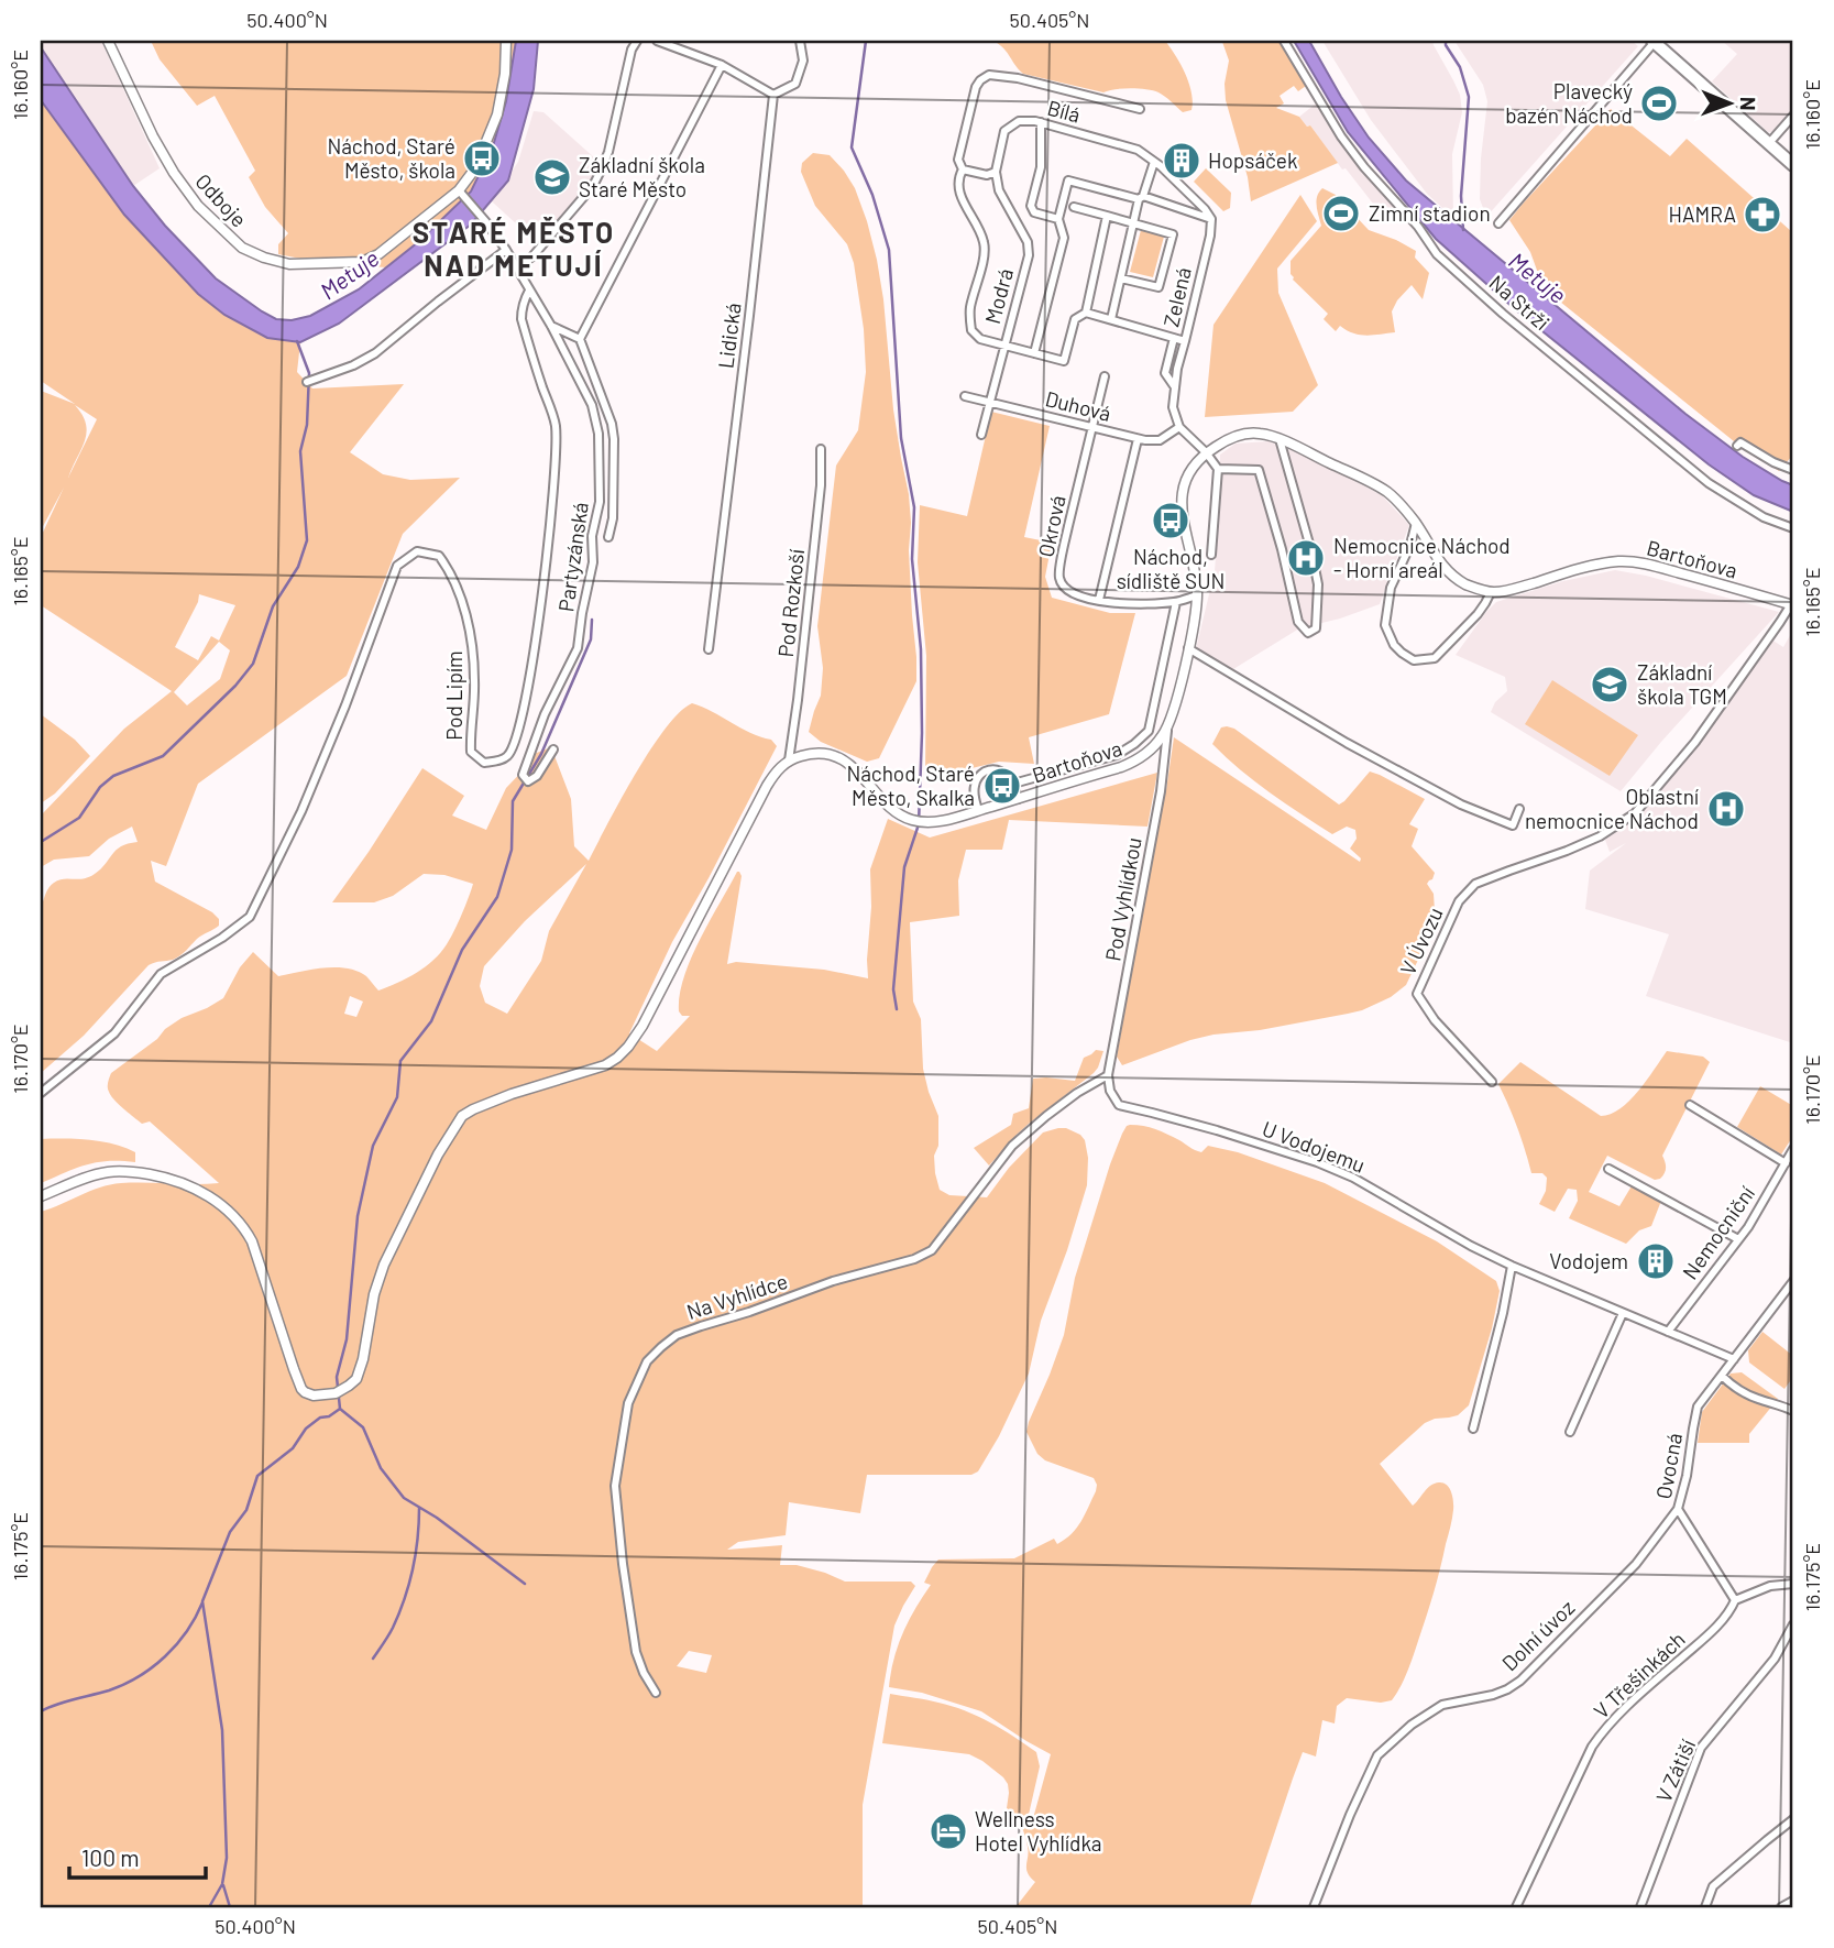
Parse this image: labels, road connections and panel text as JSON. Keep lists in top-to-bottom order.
{
  "streets": {
    "street": [
      "Bílá",
      "Odboje",
      "Modrá",
      "Zelená",
      "Na Strži",
      "Lidická",
      "Duhová",
      "Okrová",
      "Partyzánská",
      "Bartoňova",
      "Pod Rozkoší",
      "Pod Lipím",
      "Pod Vyhlídkou",
      "V Úvozu",
      "U Vodojemu",
      "Nemocniční",
      "Na Vyhlídce",
      "Ovocná",
      "Dolní úvoz",
      "V Třešinkách",
      "V Zátiší"
    ]
  },
  "crossings": [
    ["Bílá", "Modrá"],
    ["Modrá", "Duhová"],
    ["Zelená", "Duhová"],
    ["Duhová", "Okrová"],
    ["Okrová", "Bartoňova"],
    ["Bartoňova", "Pod Rozkoší"],
    ["Bartoňova", "Pod Vyhlídkou"],
    ["Bartoňova", "V Úvozu"],
    ["Pod Vyhlídkou", "U Vodojemu"],
    ["Pod Vyhlídkou", "Na Vyhlídce"],
    ["U Vodojemu", "Nemocniční"],
    ["U Vodojemu", "Na Vyhlídce"],
    ["U Vodojemu", "Ovocná"],
    ["Ovocná", "Dolní úvoz"],
    ["Ovocná", "V Třešinkách"]
  ],
  "districts": ["STARÉ MĚSTO NAD METUJÍ"],
  "water": ["Metuje"],
  "places": {
    "sports": ["Plavecký bazén Náchod", "Zimní stadion"],
    "bus stop": ["Náchod, Staré Město, škola", "Náchod, sídliště SUN", "Náchod, Staré Město, Skalka"],
    "building": ["Hopsáček", "Vodojem"],
    "school or university": ["Základní škola Staré Město", "Základní škola TGM"],
    "pharmacy": ["HAMRA"],
    "hospital": ["Nemocnice Náchod - Horní areál", "Oblastní nemocnice Náchod"],
    "hotel": ["Wellness Hotel Vyhlídka"]
  },
  "scale_bar": "100 m",
  "north": "right",
  "coordinates": [
    "50.400°N",
    "50.405°N",
    "16.160°E",
    "16.165°E",
    "16.170°E",
    "16.175°E"
  ]
}
